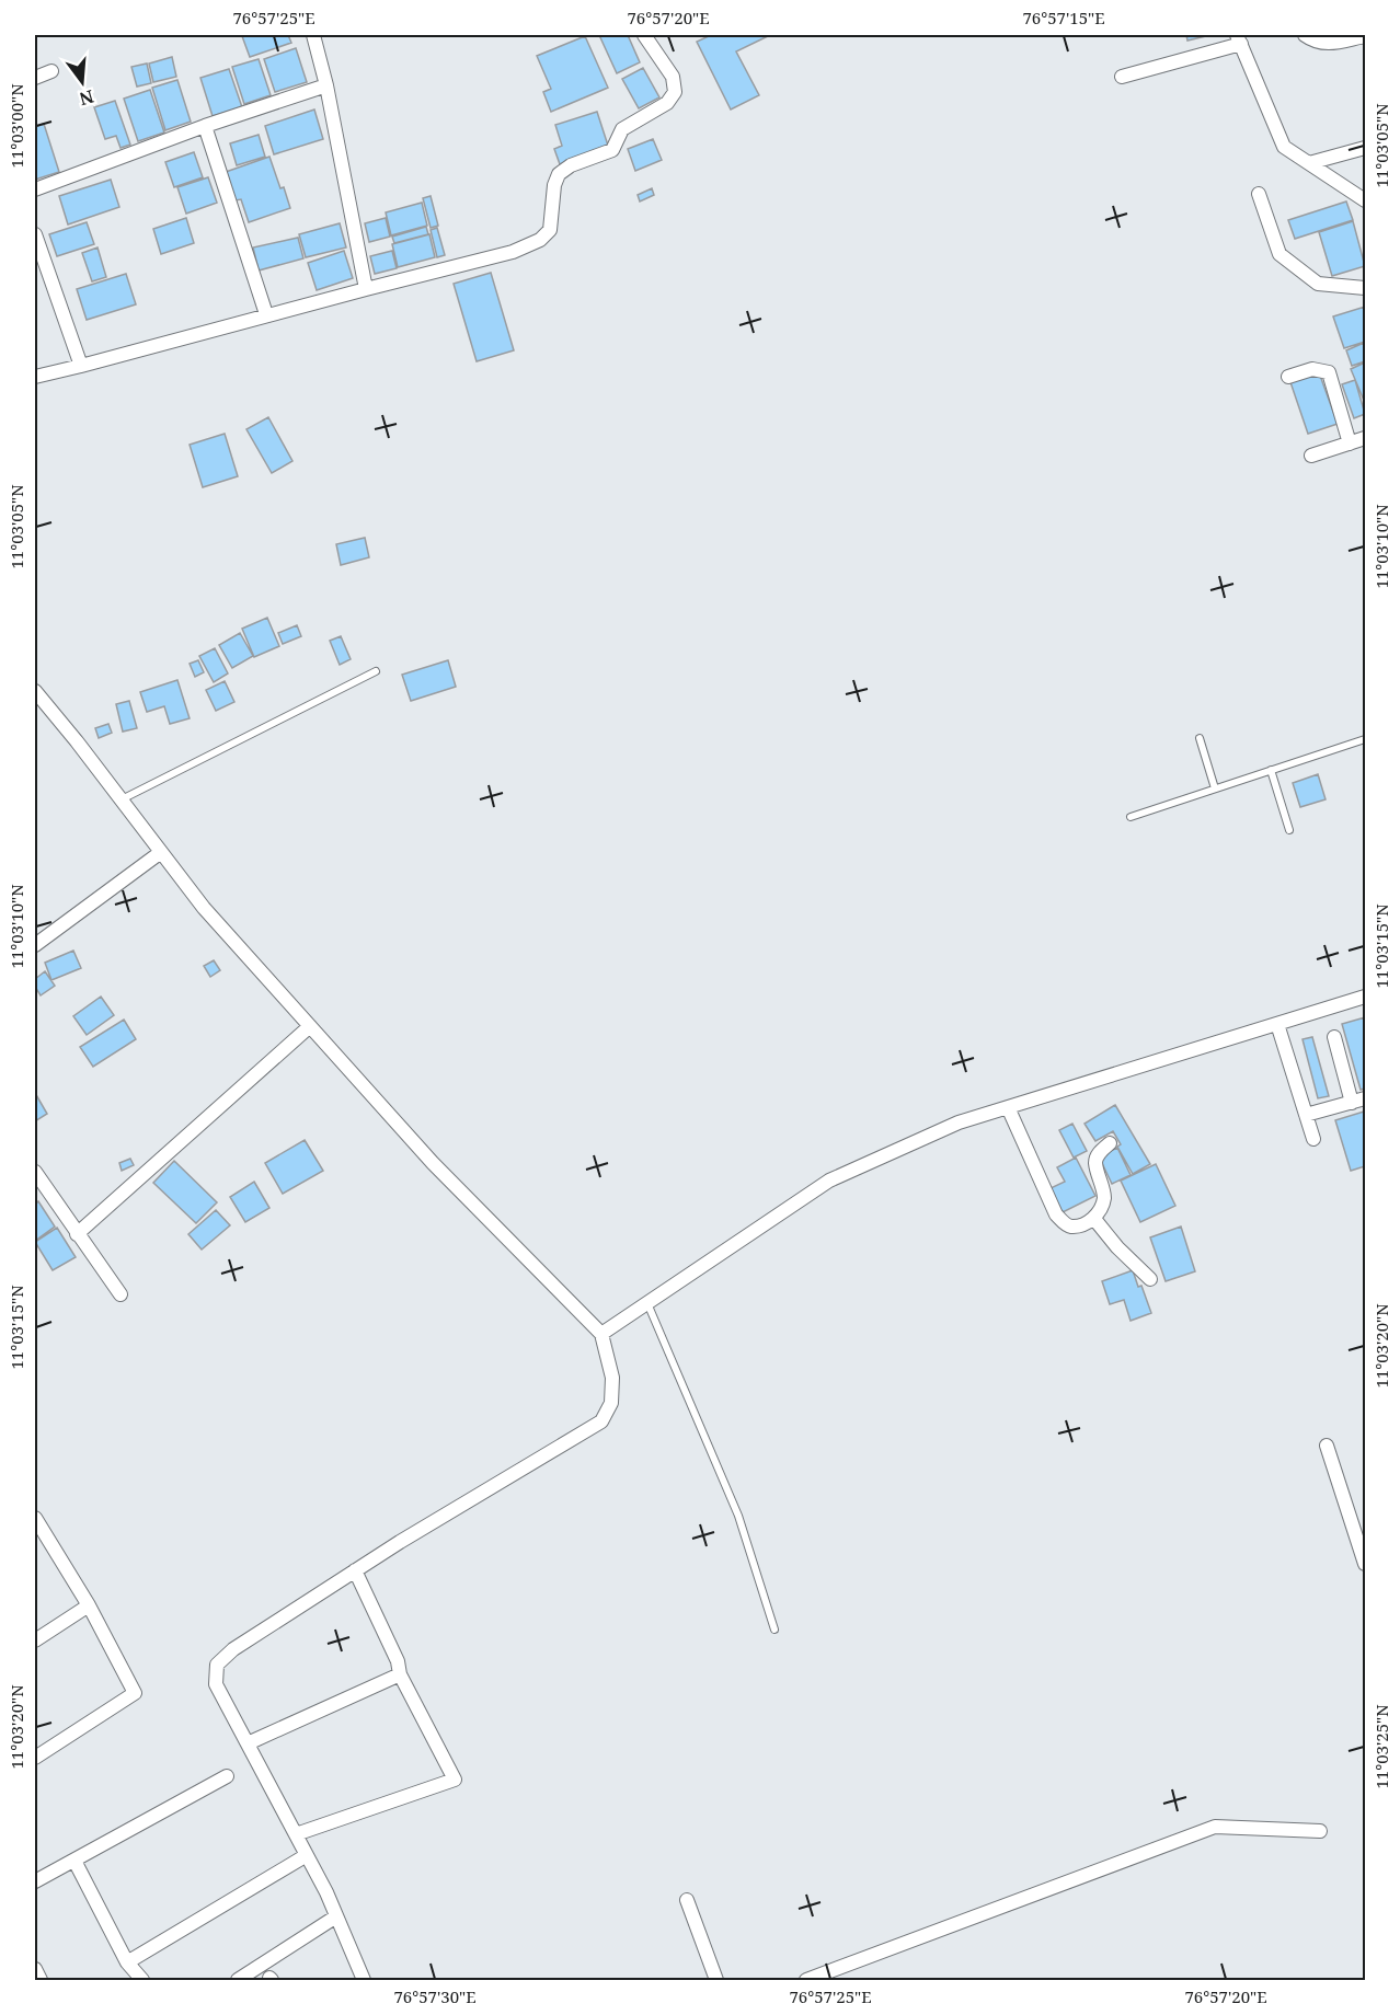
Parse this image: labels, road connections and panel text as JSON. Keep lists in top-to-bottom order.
{
  "north": "bottom",
  "coordinates": [
    "76°57'25\"E",
    "76°57'20\"E",
    "76°57'15\"E",
    "11°03'00\"N",
    "11°03'05\"N",
    "11°03'10\"N",
    "11°03'15\"N",
    "11°03'20\"N",
    "11°03'25\"N",
    "76°57'30\"E"
  ]
}
